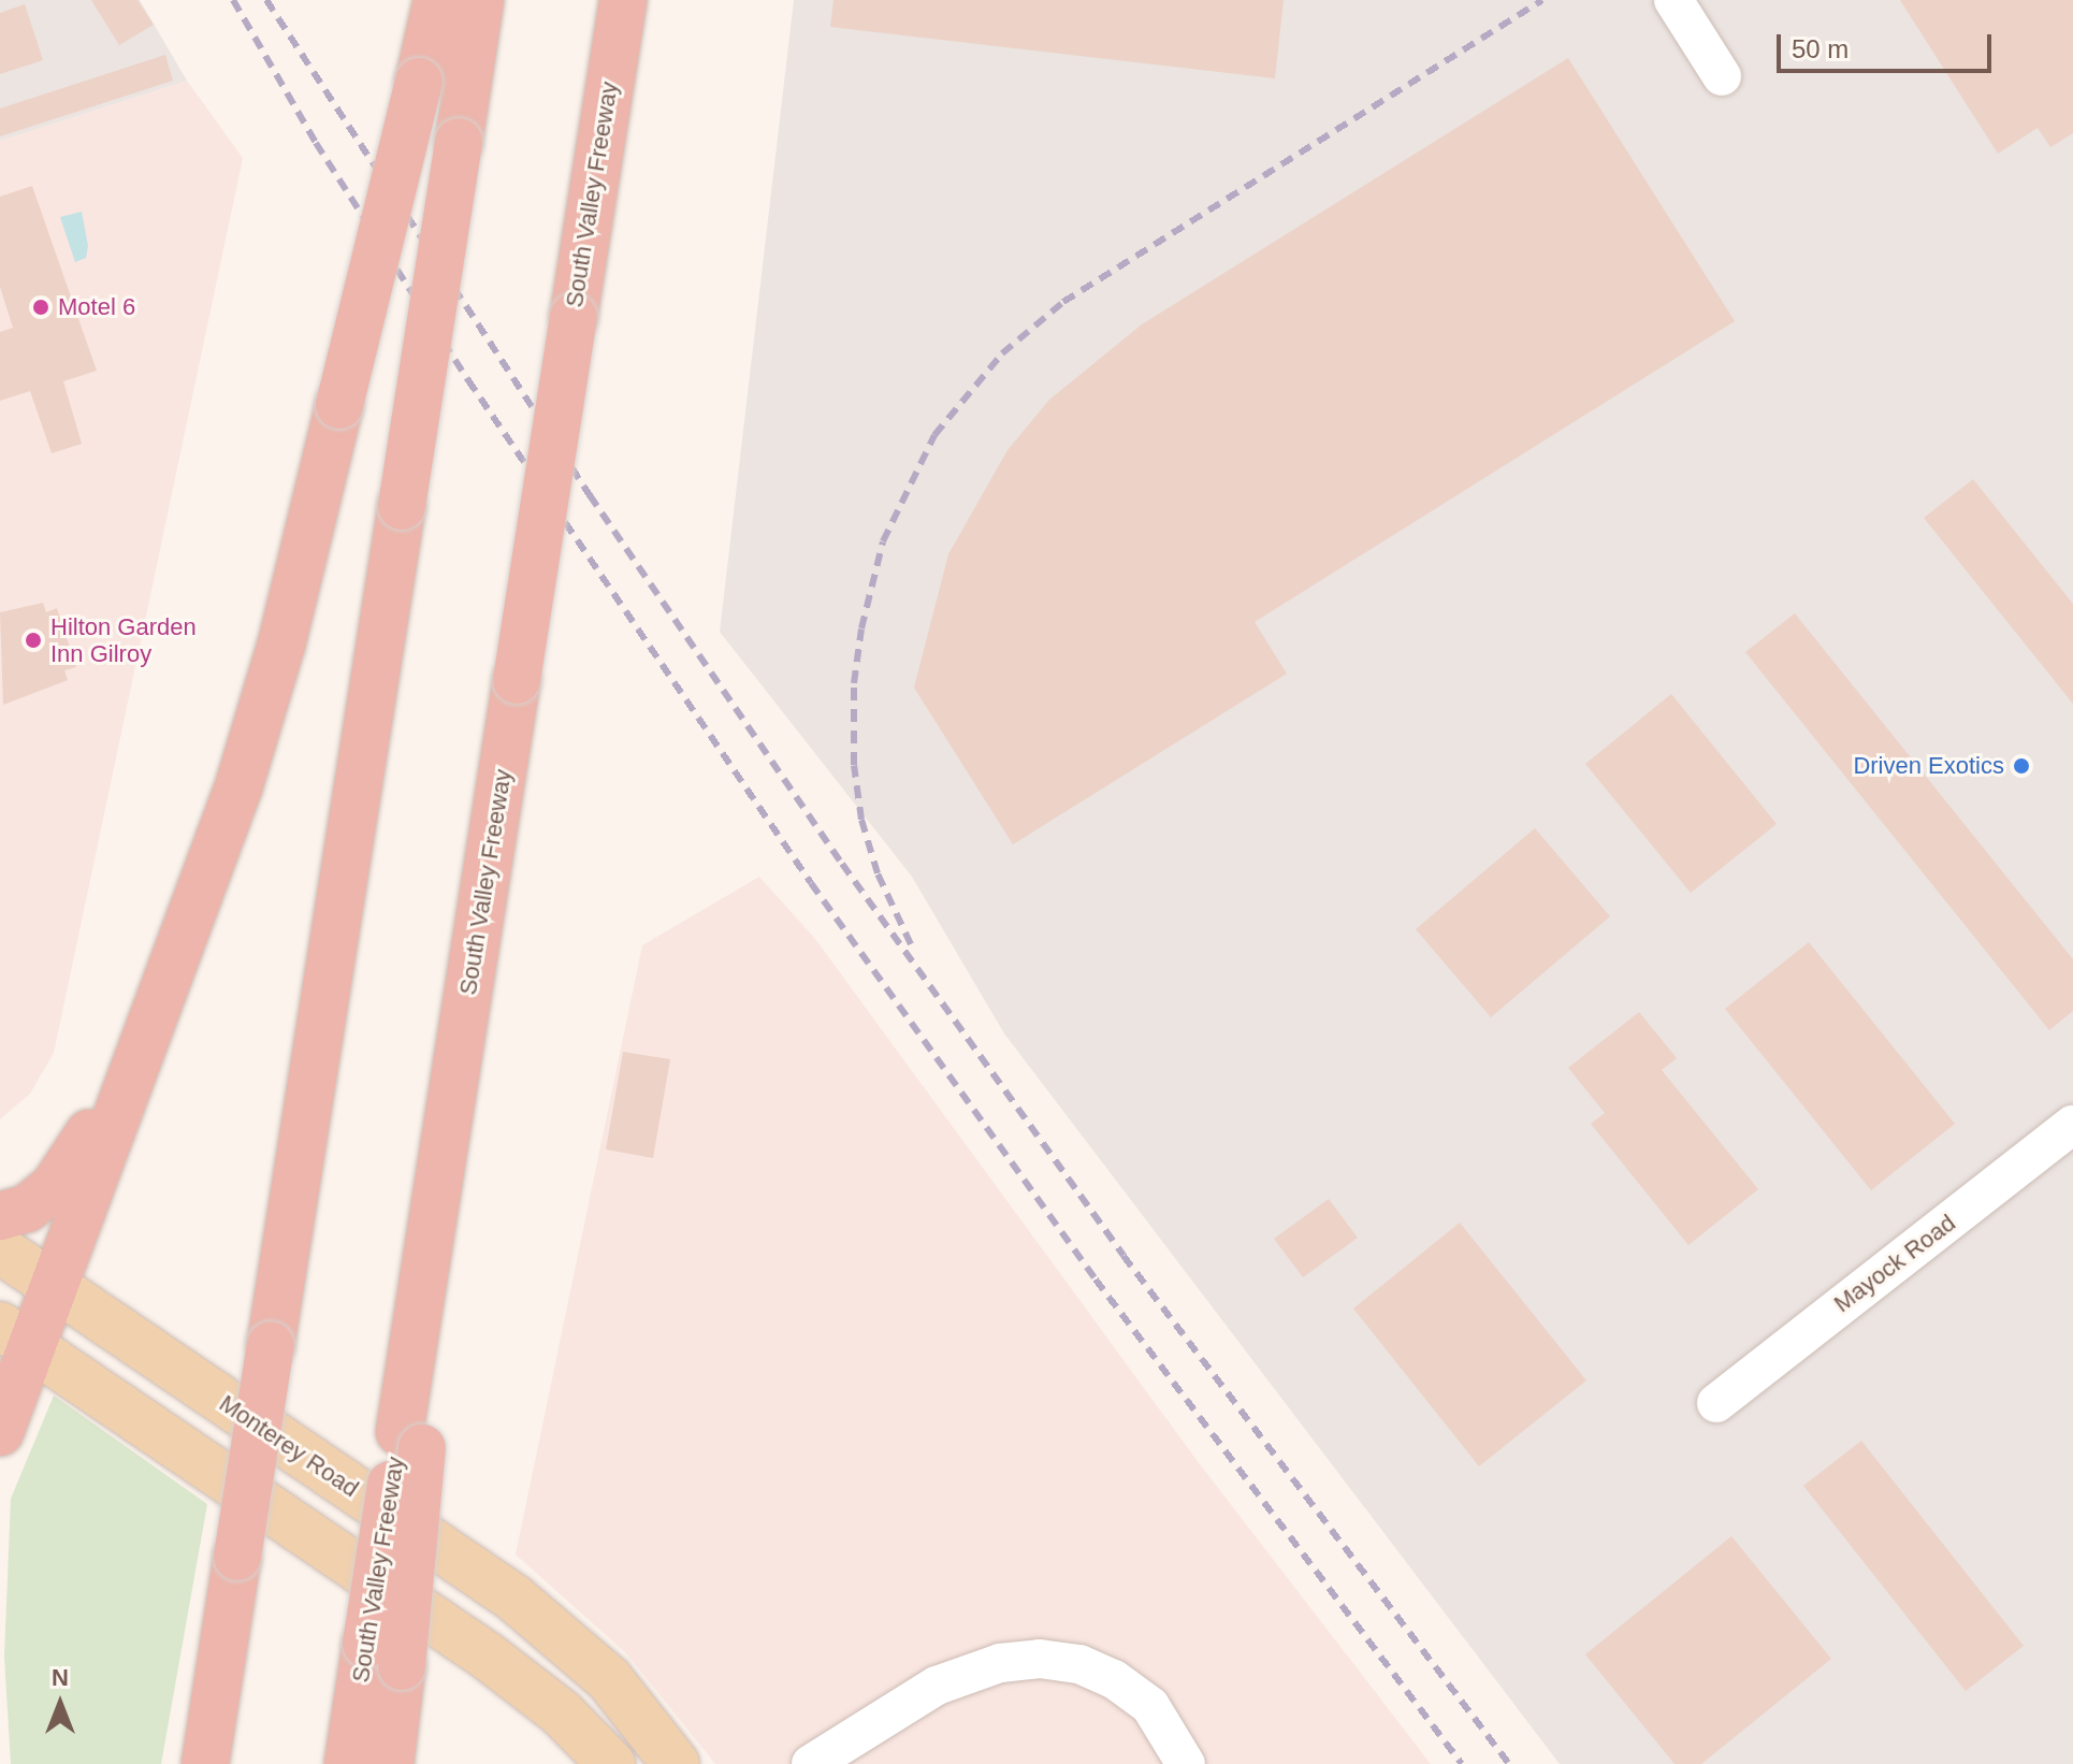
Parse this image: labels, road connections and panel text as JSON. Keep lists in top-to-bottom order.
{
  "streets": {
    "highway": ["South Valley Freeway"],
    "main road": ["Monterey Road"],
    "street": ["Mayock Road"]
  },
  "places": ["Motel 6", "Hilton Garden Inn Gilroy", "Driven Exotics"],
  "scale_bar": "50 m",
  "north": "top"
}
